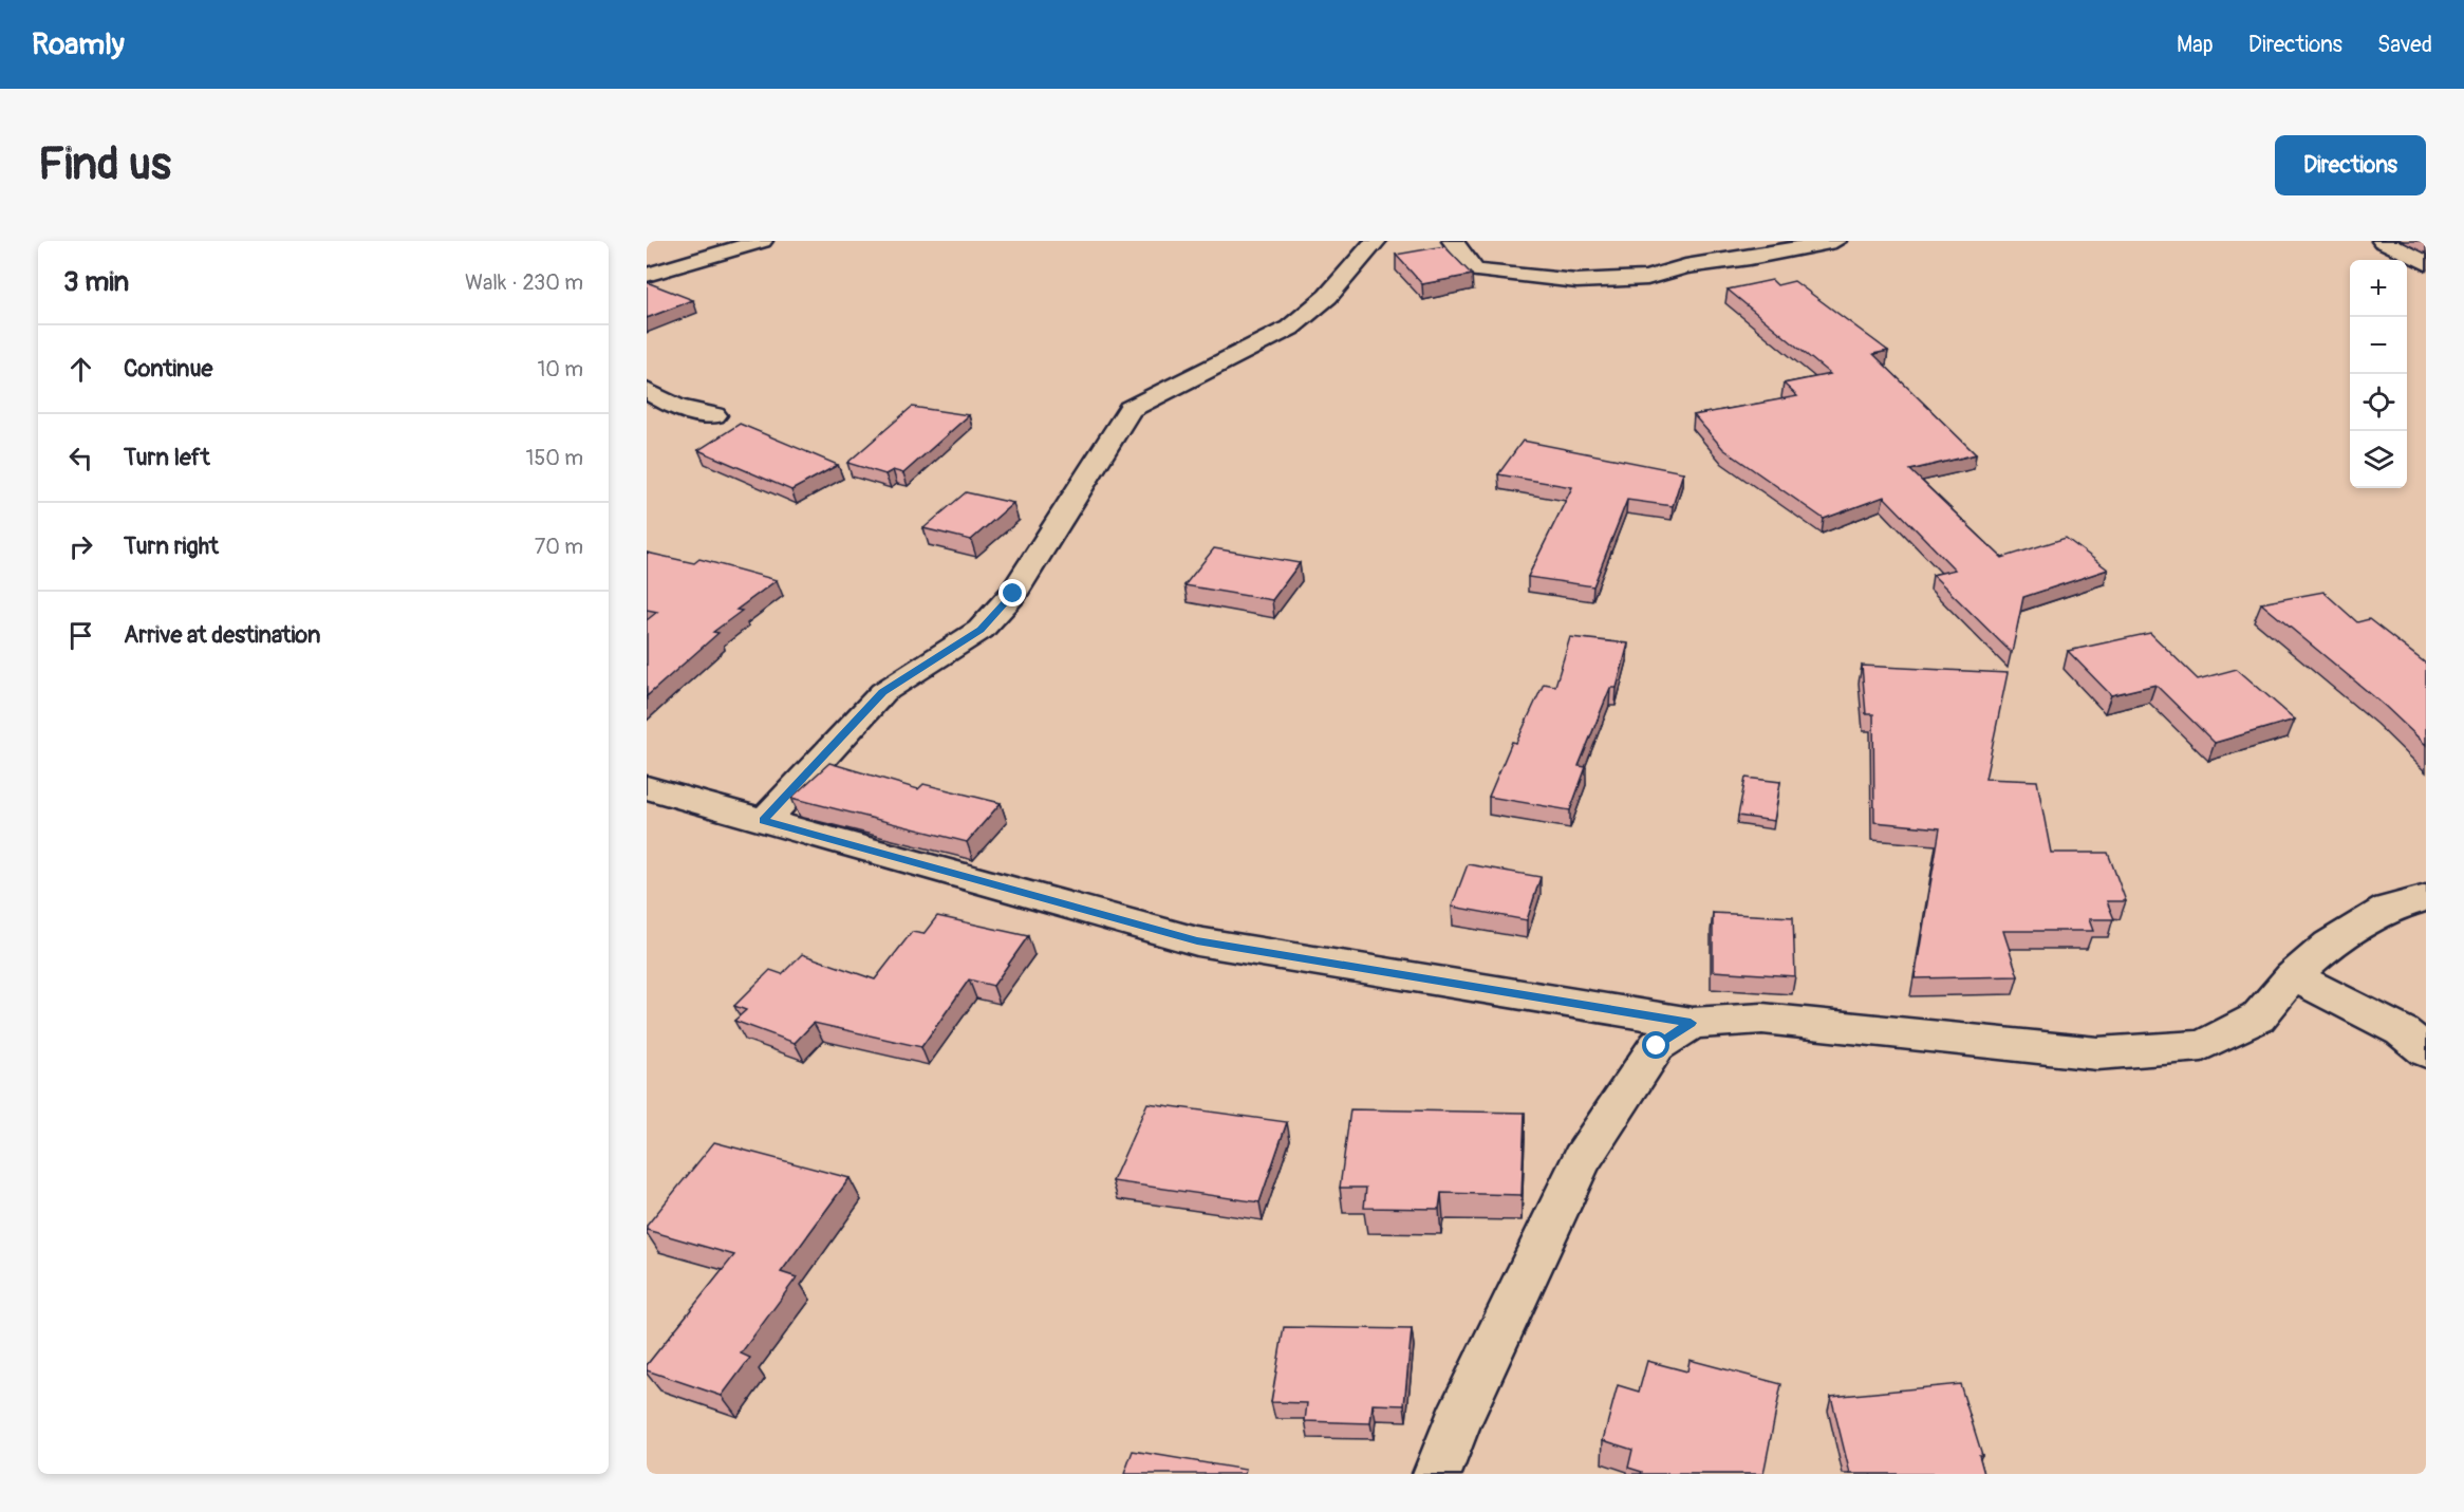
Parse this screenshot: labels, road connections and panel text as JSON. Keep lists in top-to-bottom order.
{
  "page": {
    "header": "Roamly",
    "nav": ["Map", "Directions", "Saved"],
    "buttons": "Directions",
    "title": "Find us",
    "heading": ["3 min", "Walk · 230 m"],
    "map_buttons": ["+", "−"],
    "list": [
      ["Continue", "10 m"],
      ["Turn left", "150 m"],
      ["Turn right", "70 m"],
      "Arrive at destination"
    ]
  }
}
